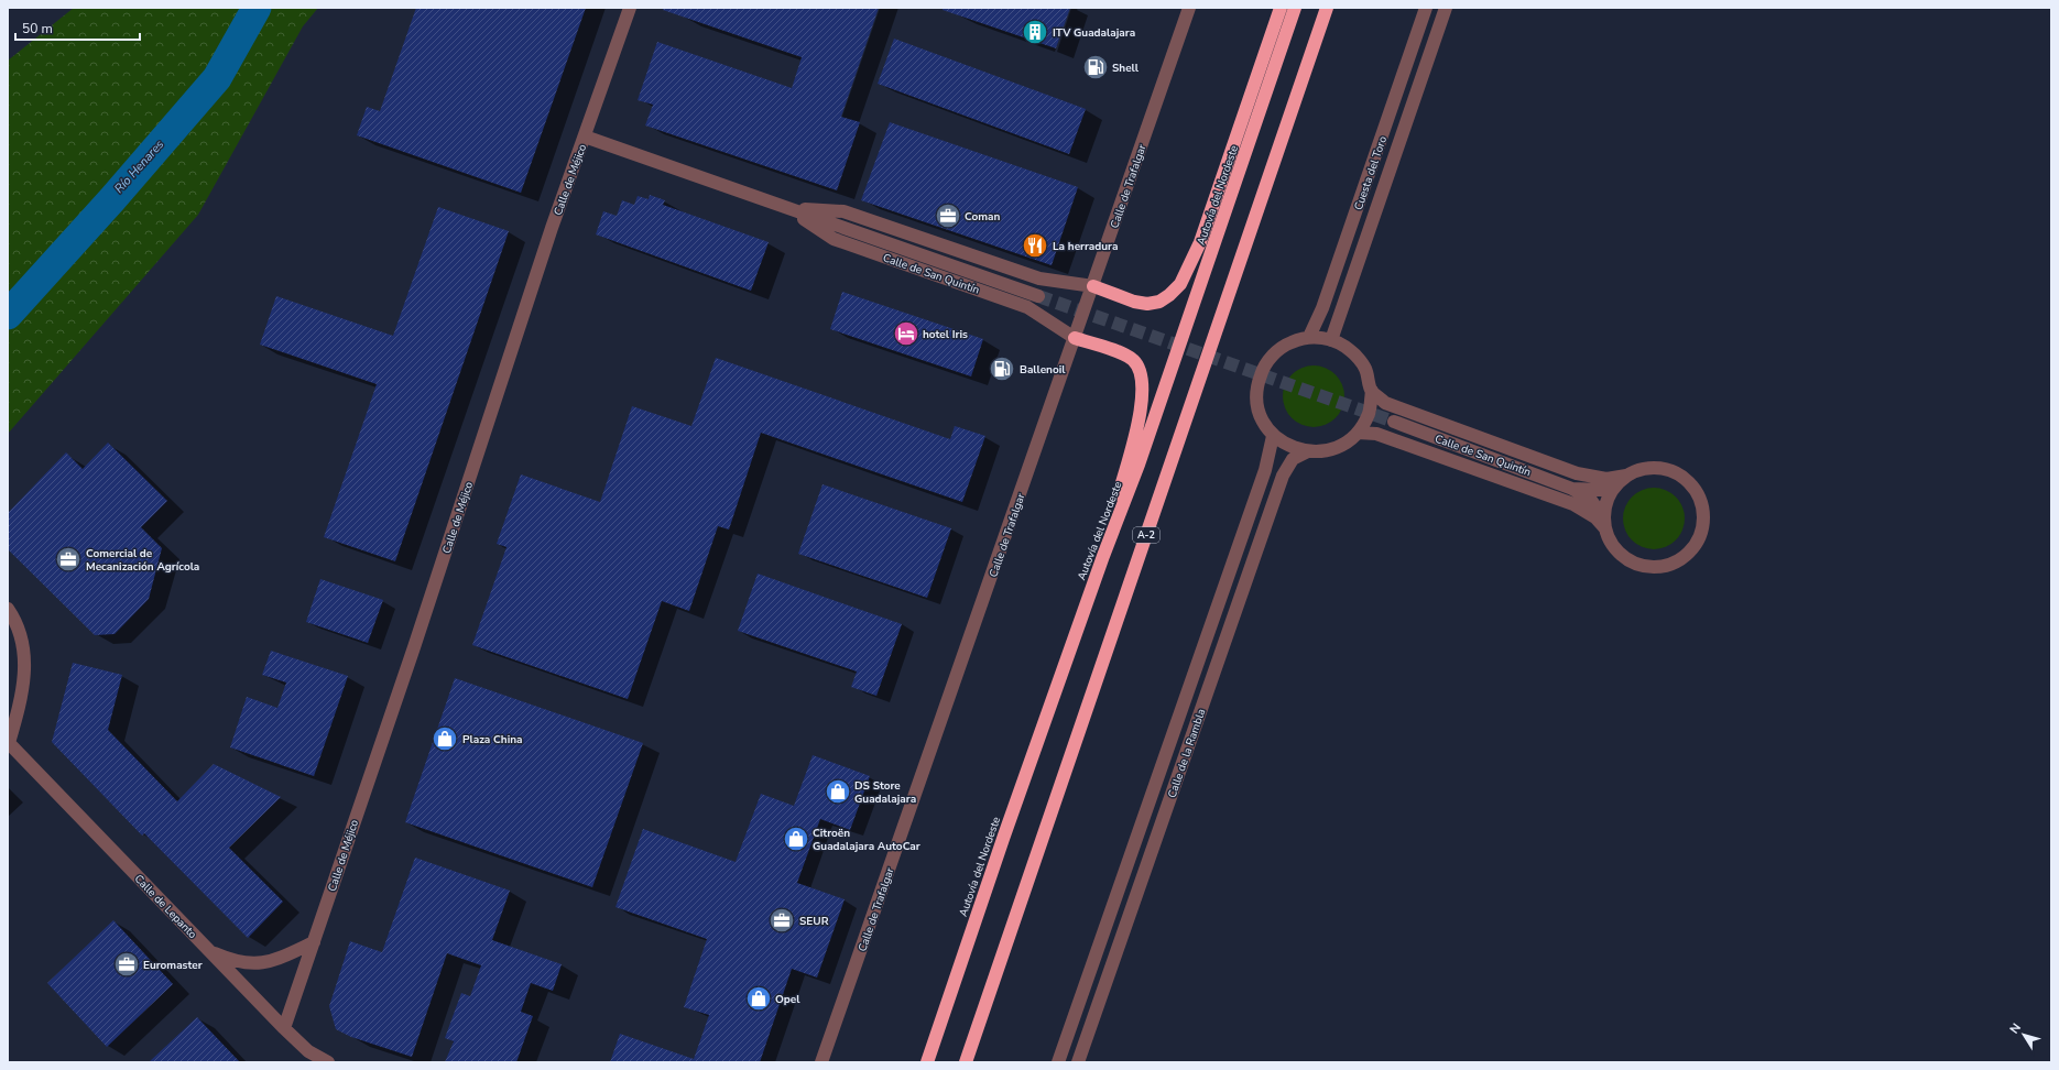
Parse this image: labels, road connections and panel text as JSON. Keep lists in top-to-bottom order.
{
  "streets": {
    "highway": ["Autovía del Nordeste", "A-2"],
    "street": [
      "Cuesta del Toro",
      "Calle de Méjico",
      "Calle de Trafalgar",
      "Calle de San Quintín",
      "Calle de la Rambla",
      "Calle de Lepanto"
    ]
  },
  "crossings": [
    ["Cuesta del Toro", "Calle de la Rambla"],
    ["Calle de Méjico", "Calle de San Quintín"],
    ["Calle de Méjico", "Calle de Lepanto"],
    ["Calle de Trafalgar", "Calle de San Quintín"]
  ],
  "water": ["Río Henares"],
  "places": {
    "building": ["ITV Guadalajara"],
    "fuel station": ["Shell", "Ballenoil"],
    "office": [
      "Coman",
      "Comercial de Mecanización Agrícola",
      "SEUR",
      "Euromaster"
    ],
    "restaurant": ["La herradura"],
    "hotel": ["hotel Iris"],
    "shop": [
      "Plaza China",
      "DS Store Guadalajara",
      "Citroën Guadalajara AutoCar",
      "Opel"
    ]
  },
  "scale_bar": "50 m",
  "north": "top left"
}
